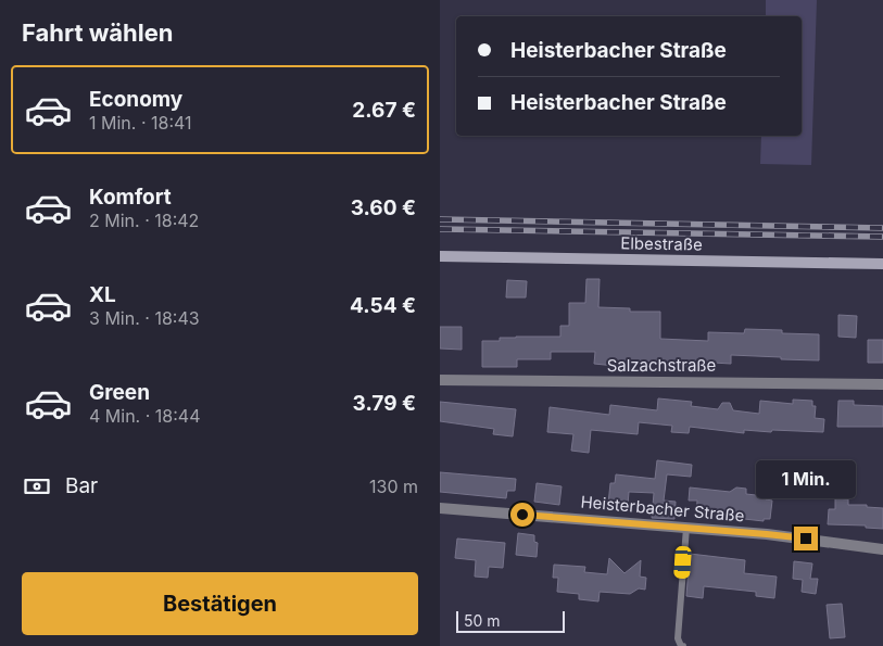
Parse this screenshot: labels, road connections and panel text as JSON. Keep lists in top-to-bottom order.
{
  "streets": {
    "main road": ["Elbestraße"],
    "street": ["Salzachstraße", "Heisterbacher Straße"]
  },
  "scale_bar": "50 m",
  "page": {
    "heading": "Fahrt wählen",
    "banner": ["Heisterbacher Straße", "Heisterbacher Straße"],
    "list": [
      {
        "name": "Economy",
        "note": "1 Min. · 18:41",
        "value": "2.67 €"
      },
      {
        "name": "Komfort",
        "note": "2 Min. · 18:42",
        "value": "3.60 €"
      },
      {
        "name": "XL",
        "note": "3 Min. · 18:43",
        "value": "4.54 €"
      },
      {
        "name": "Green",
        "note": "4 Min. · 18:44",
        "value": "3.79 €"
      }
    ],
    "pay": ["Bar", "130 m"],
    "bubble": "1 Min.",
    "buttons": "Bestätigen",
    "scale": "50 m"
  }
}
